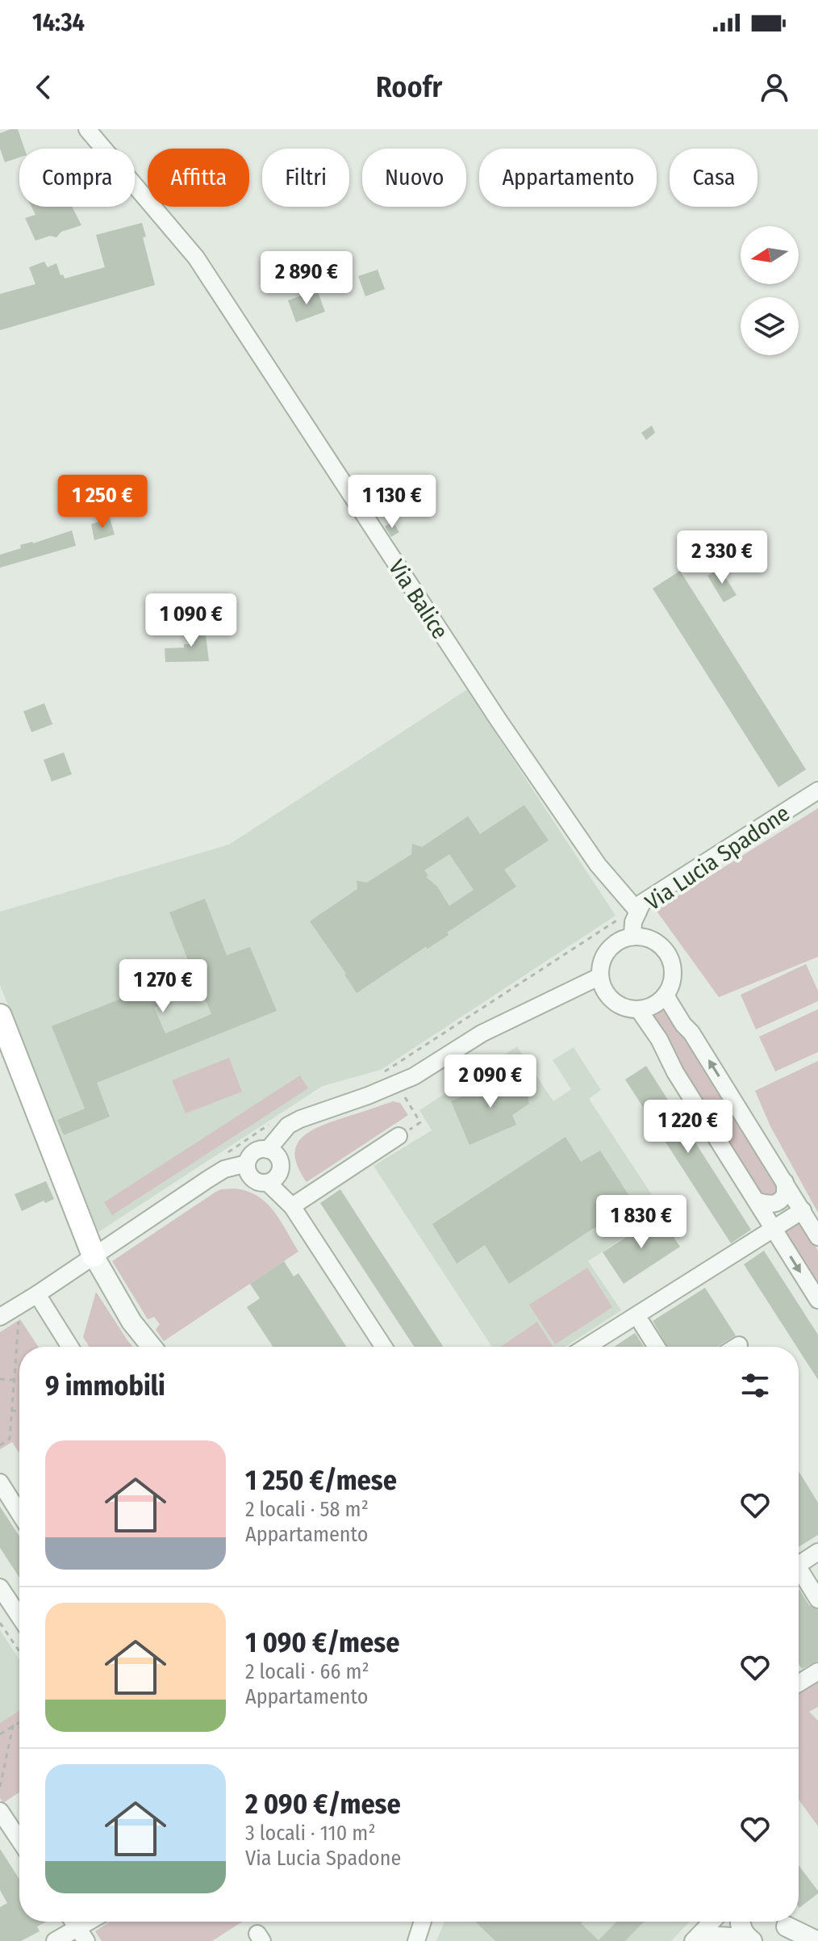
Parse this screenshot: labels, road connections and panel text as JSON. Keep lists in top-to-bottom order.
{
  "streets": {
    "street": ["Via Balice", "Via Lucia Spadone"]
  },
  "crossings": [
    ["Via Balice", "Via Lucia Spadone"]
  ],
  "north": "left",
  "page": {
    "status": "14:34",
    "header": "Roofr",
    "chip": [
      "Compra",
      "Affitta",
      "Filtri",
      "Nuovo",
      "Appartamento",
      "Casa"
    ],
    "price": [
      "2 890 €",
      "1 250 €",
      "1 130 €",
      "2 330 €",
      "1 090 €",
      "1 270 €",
      "2 090 €",
      "1 220 €",
      "1 830 €"
    ],
    "heading": "9 immobili",
    "list": [
      {
        "name": "1 250 €/mese",
        "note": "2 locali · 58 m² · Appartamento"
      },
      {
        "name": "1 090 €/mese",
        "note": "2 locali · 66 m² · Appartamento"
      },
      {
        "name": "2 090 €/mese",
        "note": "3 locali · 110 m² · Via Lucia Spadone"
      }
    ]
  }
}
